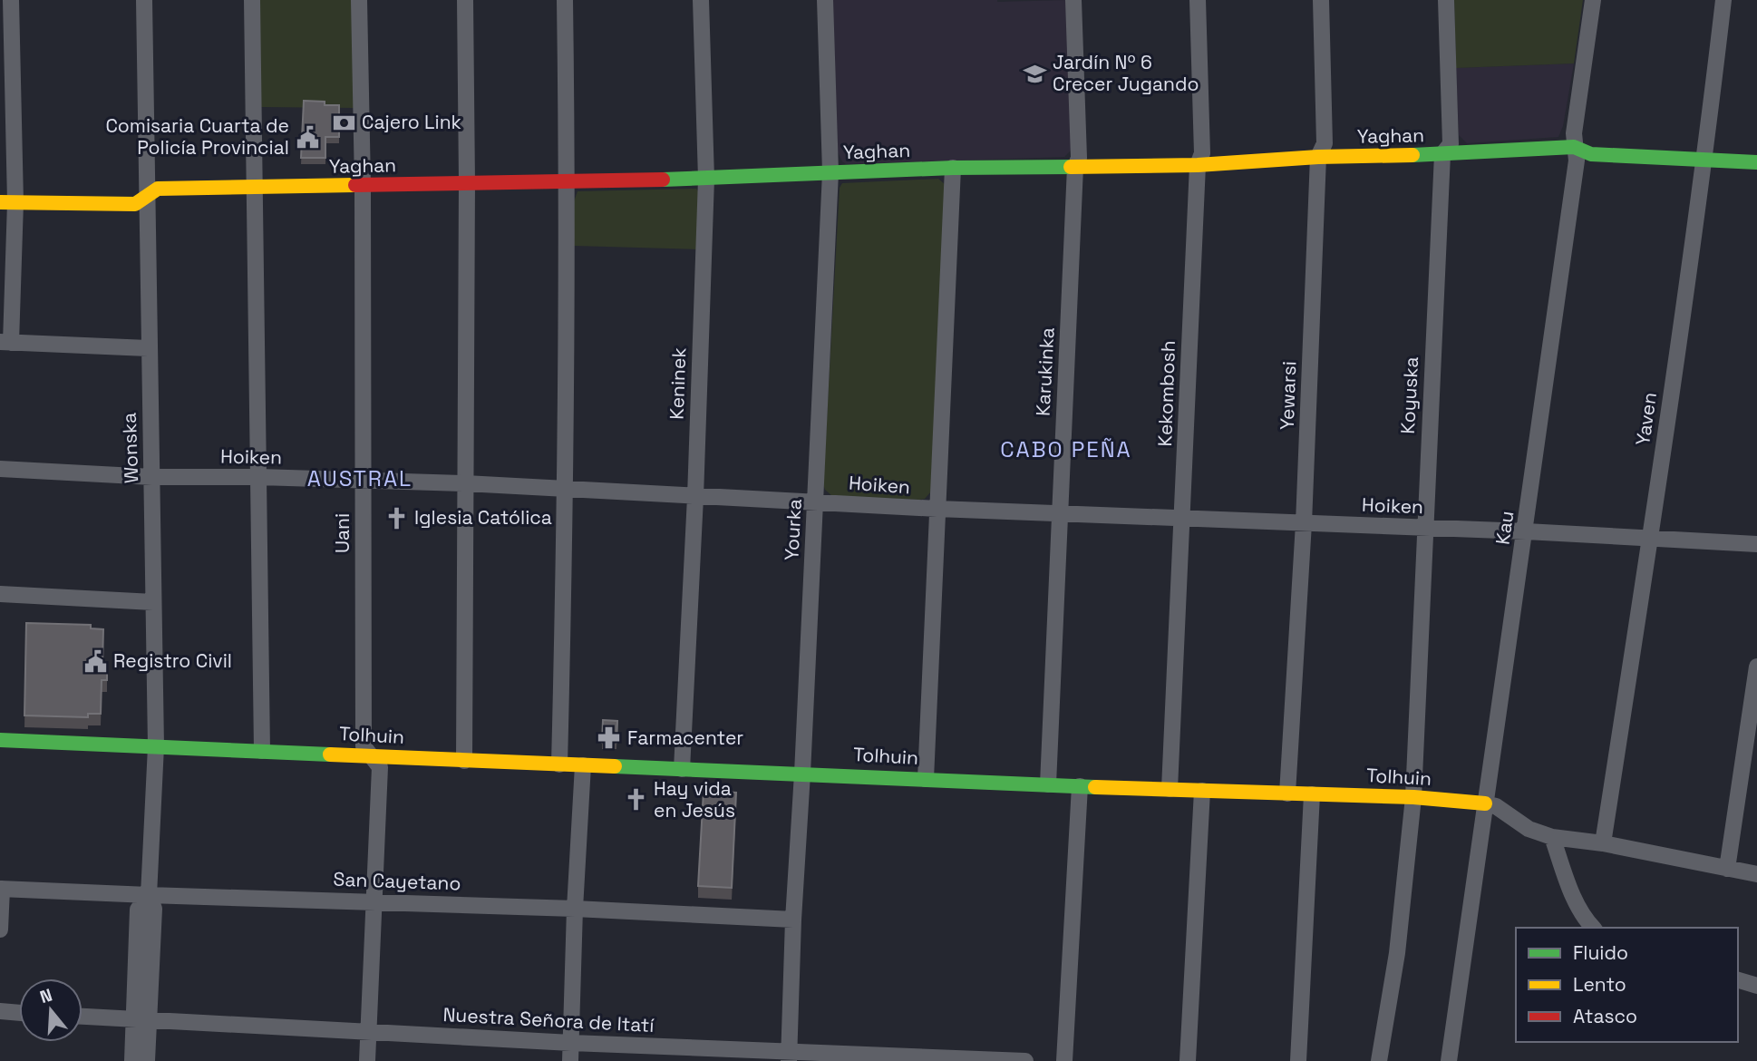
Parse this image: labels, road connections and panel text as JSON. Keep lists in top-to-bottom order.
{
  "streets": {
    "street": [
      "Yaghan",
      "Karukinka",
      "Keninek",
      "Kekombosh",
      "Yewarsi",
      "Koyuska",
      "Yaven",
      "Wonska",
      "Hoiken",
      "Kau",
      "Yourka",
      "Uani",
      "Tolhuin",
      "San Cayetano",
      "Nuestra Señora de Itatí"
    ]
  },
  "crossings": [
    ["Yaghan", "Karukinka"],
    ["Yaghan", "Keninek"],
    ["Yaghan", "Kekombosh"],
    ["Yaghan", "Yewarsi"],
    ["Yaghan", "Koyuska"],
    ["Yaghan", "Yaven"],
    ["Yaghan", "Wonska"],
    ["Yaghan", "Kau"],
    ["Yaghan", "Yourka"],
    ["Yaghan", "Uani"],
    ["Karukinka", "Hoiken"],
    ["Karukinka", "Tolhuin"],
    ["Keninek", "Hoiken"],
    ["Keninek", "Tolhuin"],
    ["Kekombosh", "Hoiken"],
    ["Kekombosh", "Tolhuin"],
    ["Yewarsi", "Hoiken"],
    ["Yewarsi", "Tolhuin"],
    ["Koyuska", "Hoiken"],
    ["Koyuska", "Tolhuin"],
    ["Yaven", "Hoiken"],
    ["Yaven", "Tolhuin"],
    ["Wonska", "Hoiken"],
    ["Wonska", "Tolhuin"],
    ["Wonska", "San Cayetano"],
    ["Wonska", "Nuestra Señora de Itatí"],
    ["Hoiken", "Kau"],
    ["Hoiken", "Yourka"],
    ["Hoiken", "Uani"],
    ["Kau", "Tolhuin"],
    ["Yourka", "Tolhuin"],
    ["Yourka", "San Cayetano"],
    ["Yourka", "Nuestra Señora de Itatí"],
    ["Uani", "Tolhuin"],
    ["Uani", "San Cayetano"],
    ["Uani", "Nuestra Señora de Itatí"]
  ],
  "districts": ["CABO PEÑA", "AUSTRAL"],
  "places": {
    "school or university": ["Jardín Nº 6 Crecer Jugando"],
    "bank": ["Cajero Link"],
    "public building": ["Comisaria Cuarta de Policía Provincial", "Registro Civil"],
    "church": ["Iglesia Católica", "Hay vida en Jesús"],
    "pharmacy": ["Farmacenter"]
  },
  "legend": ["Fluido", "Lento", "Atasco"],
  "north": "top"
}
